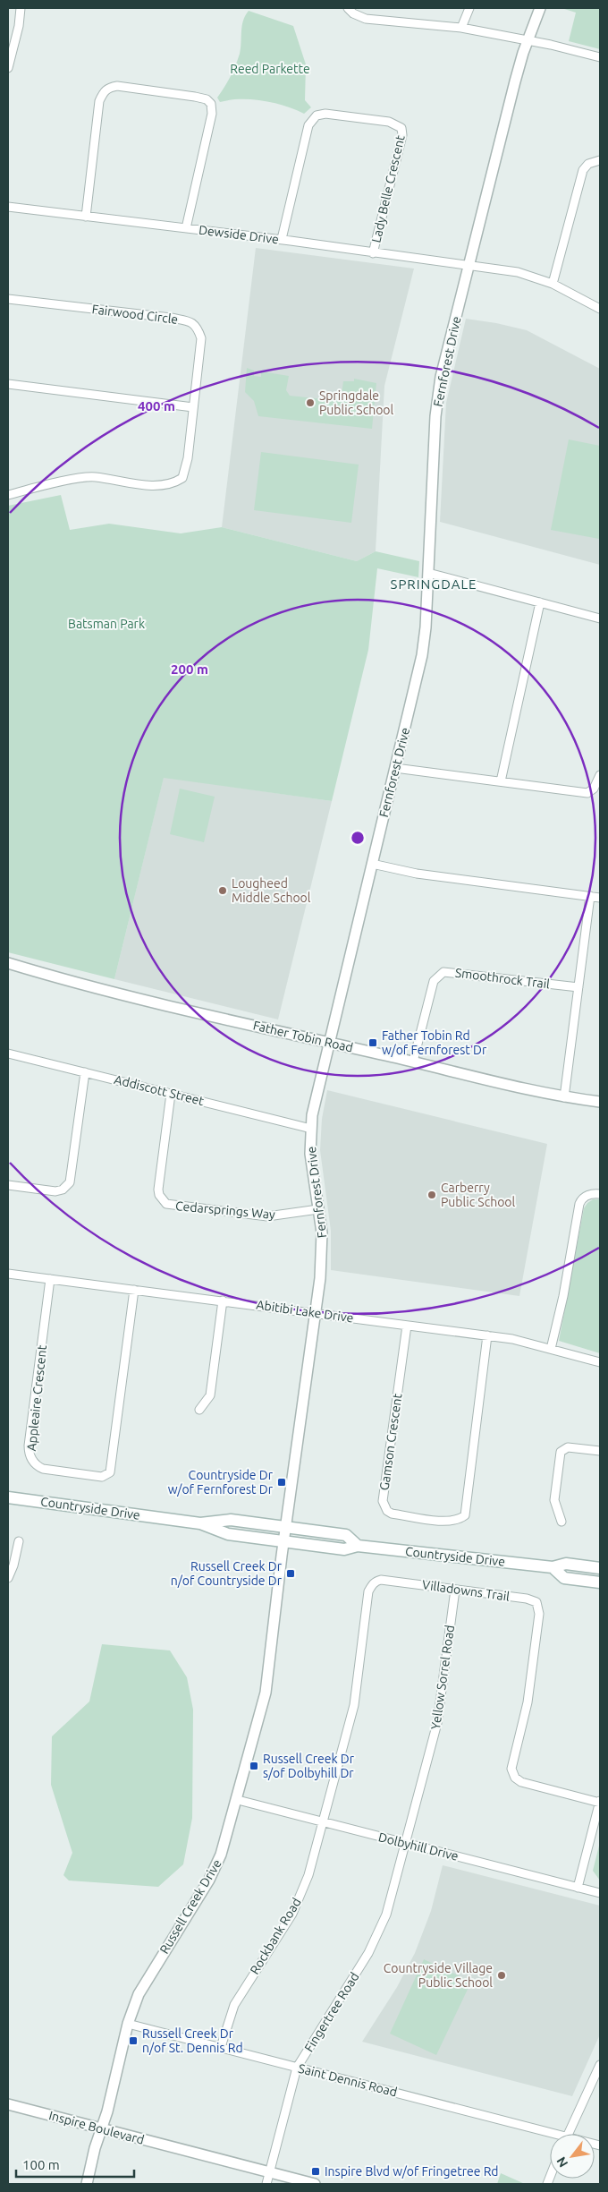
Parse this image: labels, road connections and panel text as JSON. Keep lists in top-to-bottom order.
{
  "streets": {
    "main road": ["Countryside Drive"],
    "street": [
      "Lady Belle Crescent",
      "Dewside Drive",
      "Fairwood Circle",
      "Fernforest Drive",
      "Smoothrock Trail",
      "Father Tobin Road",
      "Addiscott Street",
      "Cedarsprings Way",
      "Abitibi Lake Drive",
      "Appleaire Crescent",
      "Gamson Crescent",
      "Villadowns Trail",
      "Yellow Sorrel Road",
      "Dolbyhill Drive",
      "Russell Creek Drive",
      "Rockbank Road",
      "Fingertree Road",
      "Saint Dennis Road",
      "Inspire Boulevard"
    ]
  },
  "crossings": [
    ["Lady Belle Crescent", "Dewside Drive"],
    ["Dewside Drive", "Fernforest Drive"],
    ["Fernforest Drive", "Father Tobin Road"],
    ["Fernforest Drive", "Addiscott Street"],
    ["Fernforest Drive", "Cedarsprings Way"],
    ["Fernforest Drive", "Abitibi Lake Drive"],
    ["Fernforest Drive", "Countryside Drive"],
    ["Fernforest Drive", "Russell Creek Drive"],
    ["Smoothrock Trail", "Father Tobin Road"],
    ["Addiscott Street", "Cedarsprings Way"],
    ["Abitibi Lake Drive", "Appleaire Crescent"],
    ["Abitibi Lake Drive", "Gamson Crescent"],
    ["Countryside Drive", "Russell Creek Drive"],
    ["Villadowns Trail", "Yellow Sorrel Road"],
    ["Villadowns Trail", "Dolbyhill Drive"],
    ["Villadowns Trail", "Rockbank Road"],
    ["Yellow Sorrel Road", "Dolbyhill Drive"],
    ["Yellow Sorrel Road", "Fingertree Road"],
    ["Dolbyhill Drive", "Russell Creek Drive"],
    ["Dolbyhill Drive", "Rockbank Road"],
    ["Dolbyhill Drive", "Fingertree Road"],
    ["Russell Creek Drive", "Saint Dennis Road"],
    ["Russell Creek Drive", "Inspire Boulevard"],
    ["Rockbank Road", "Saint Dennis Road"],
    ["Fingertree Road", "Saint Dennis Road"],
    ["Fingertree Road", "Inspire Boulevard"]
  ],
  "districts": ["SPRINGDALE"],
  "parks": ["Reed Parkette", "Batsman Park"],
  "places": {
    "other": [
      "Springdale Public School",
      "Lougheed Middle School",
      "Carberry Public School",
      "Countryside Village Public School"
    ],
    "transit": [
      "Father Tobin Rd w/of Fernforest Dr",
      "Countryside Dr w/of Fernforest Dr",
      "Russell Creek Dr n/of Countryside Dr",
      "Russell Creek Dr s/of Dolbyhill Dr",
      "Russell Creek Dr n/of St. Dennis Rd",
      "Inspire Blvd w/of Fringetree Rd"
    ]
  },
  "scale_bar": "100 m",
  "north": "bottom left",
  "rings": ["400 m", "200 m"]
}
